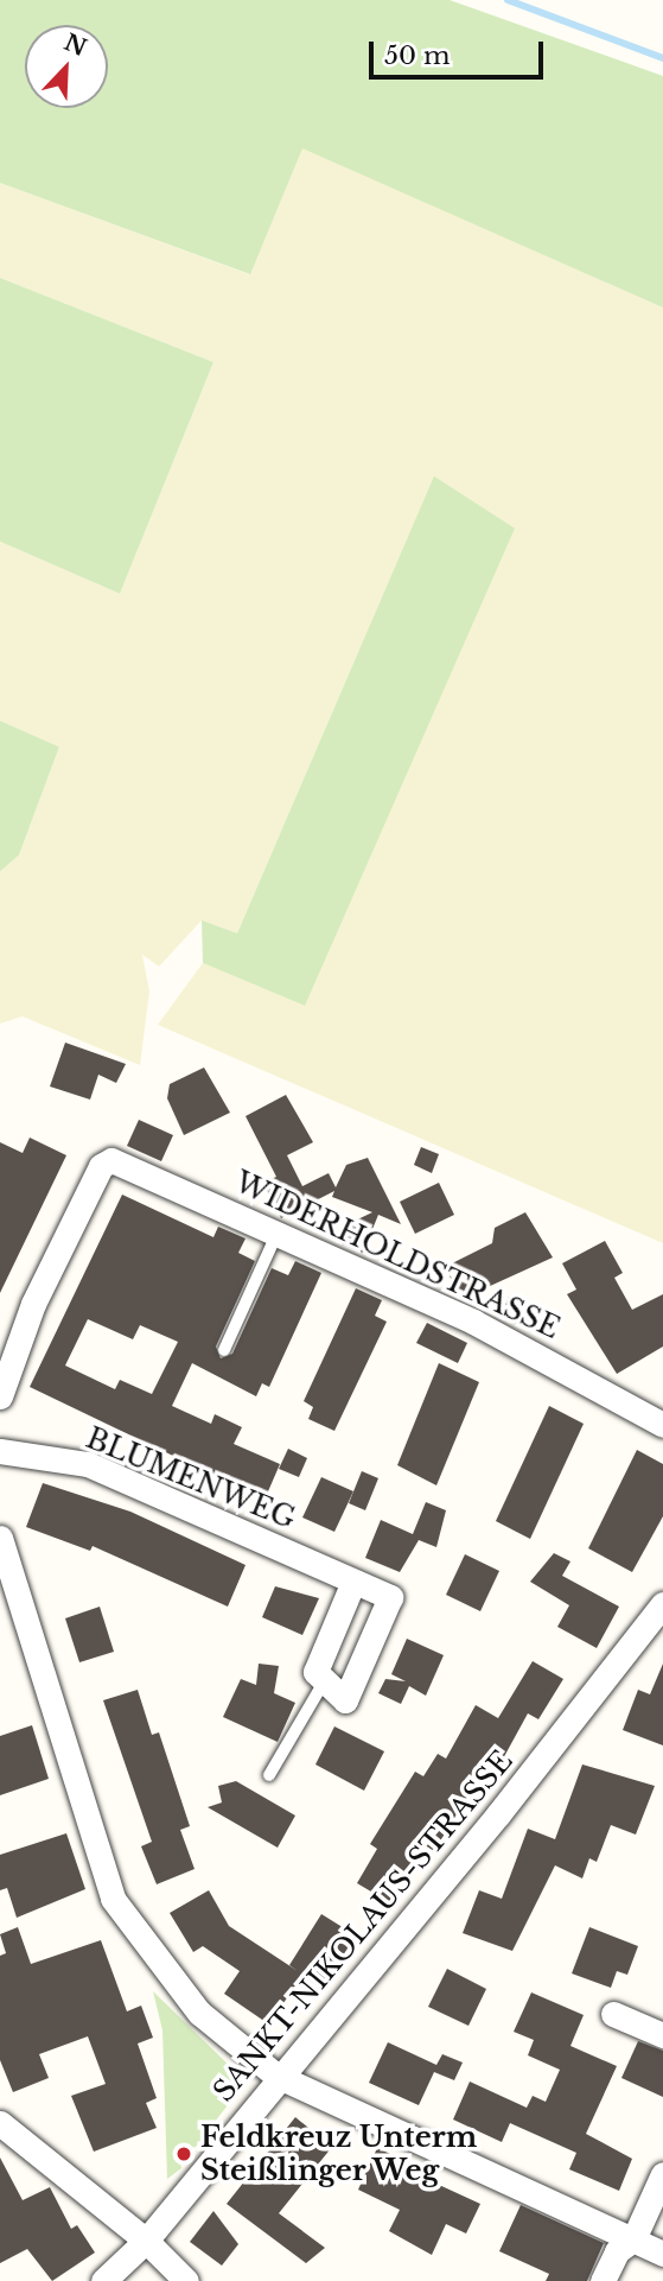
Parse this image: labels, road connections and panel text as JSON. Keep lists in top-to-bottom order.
{
  "streets": {
    "street": ["WIDERHOLDSTRASSE", "BLUMENWEG", "SANKT-NIKOLAUS-STRASSE"]
  },
  "places": ["Feldkreuz Unterm Steißlinger Weg"],
  "scale_bar": "50 m",
  "north": "top right"
}
